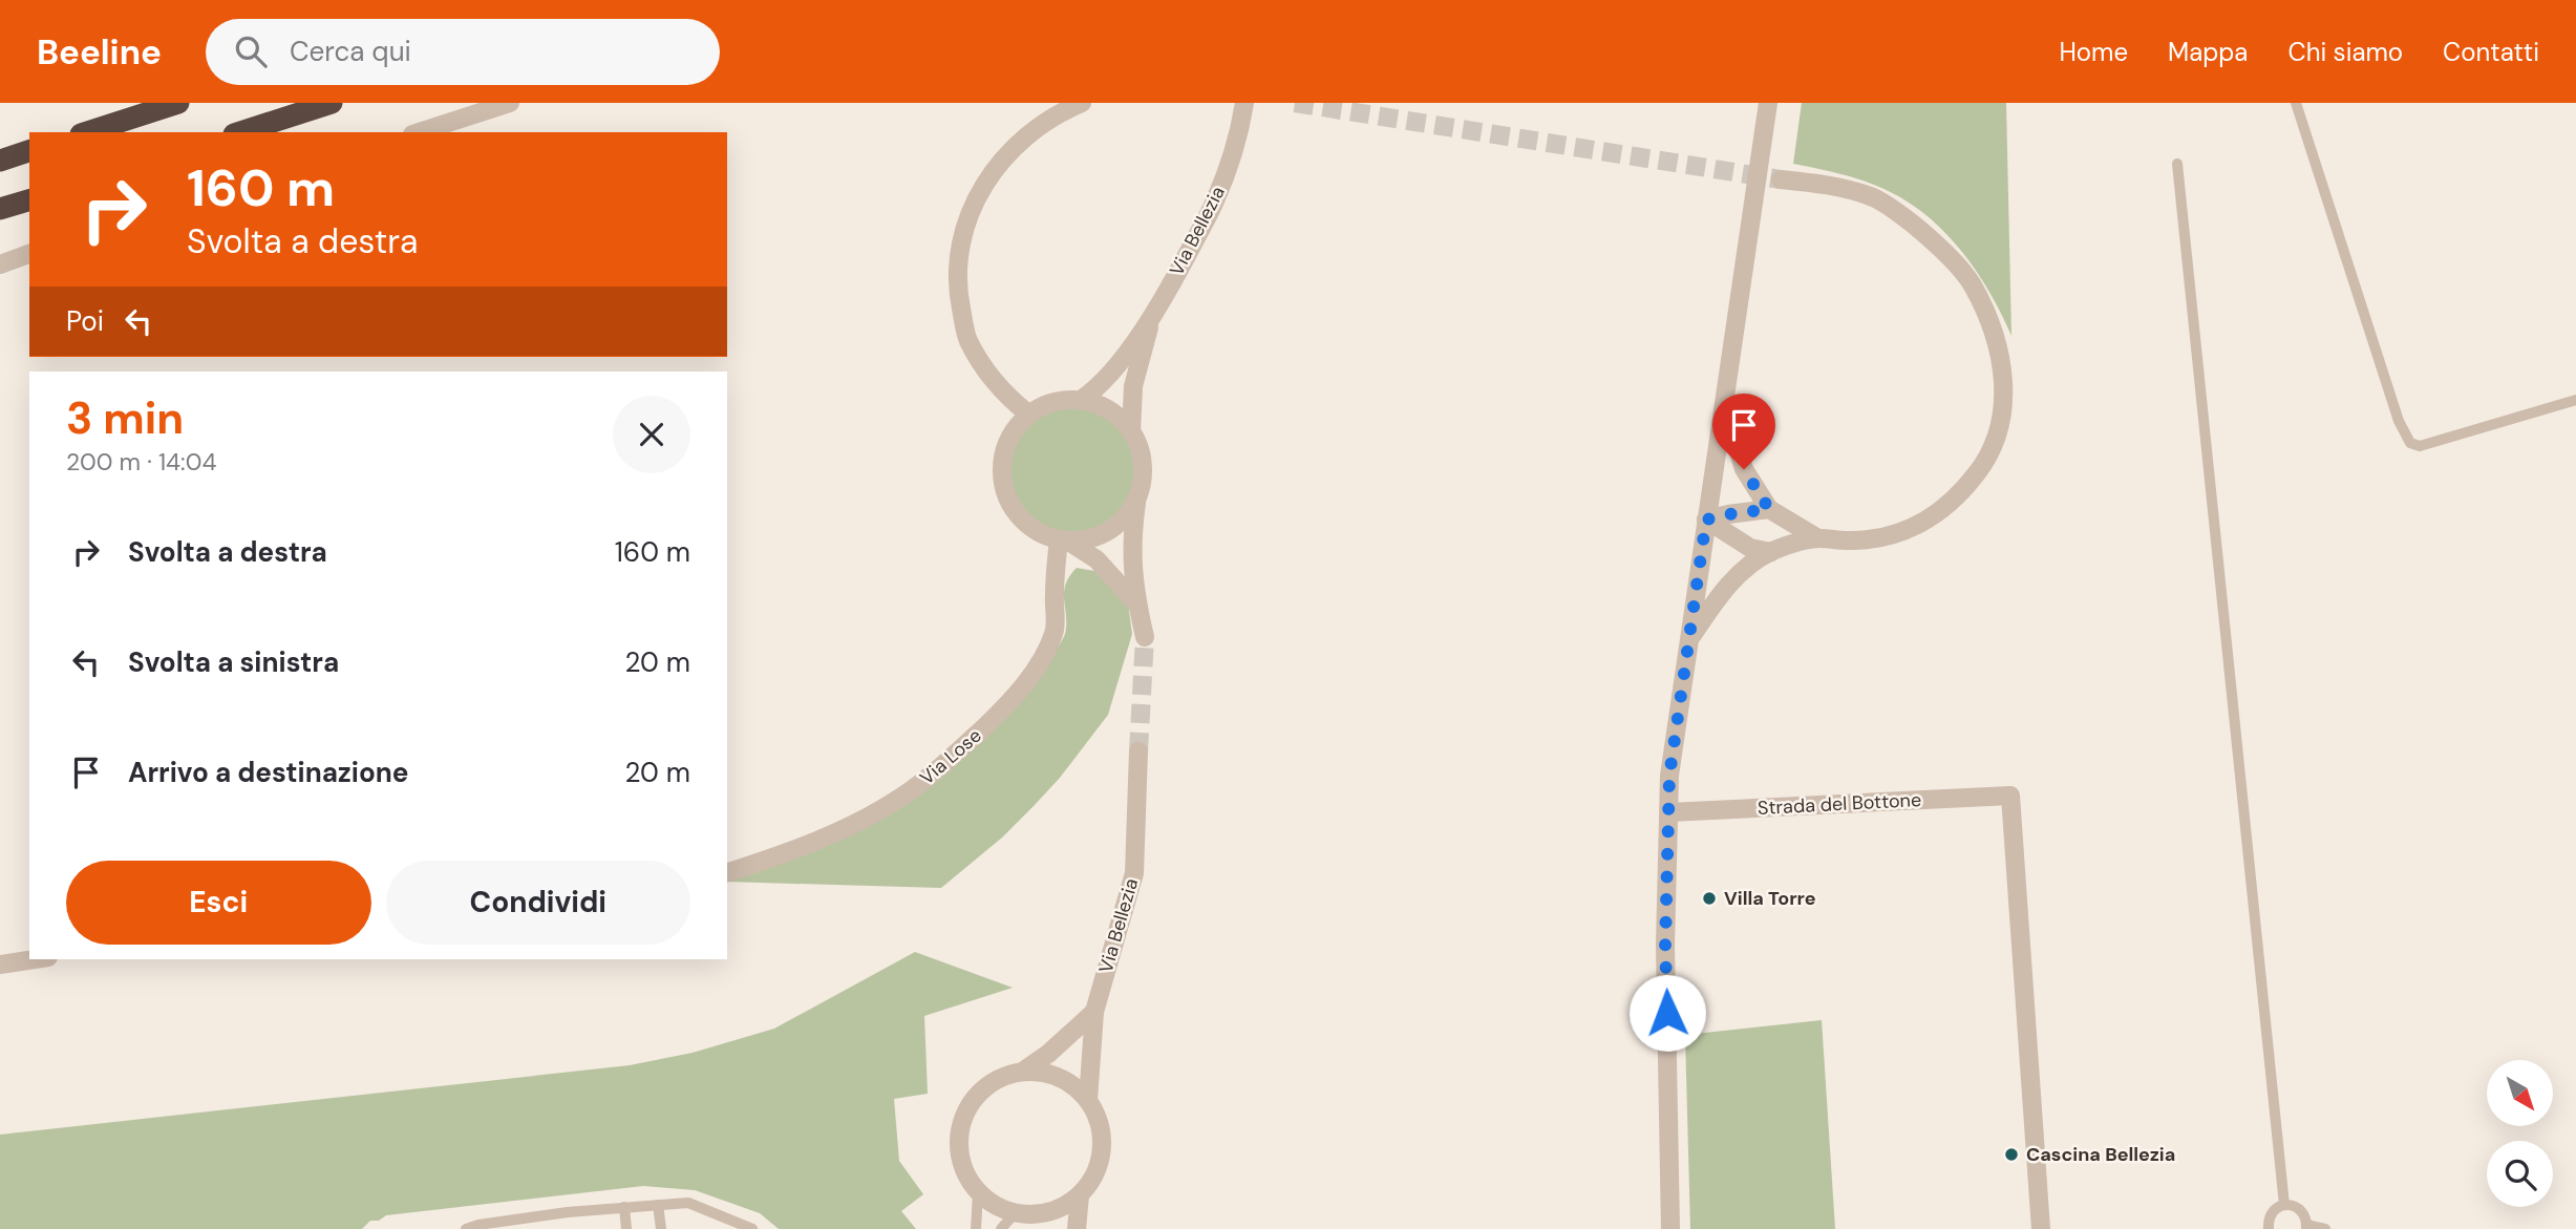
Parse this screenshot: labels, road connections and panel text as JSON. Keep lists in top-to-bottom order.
{
  "streets": {
    "street": ["Via Bellezia", "Via Lose", "Strada del Bottone"]
  },
  "crossings": [
    ["Via Bellezia", "Via Lose"]
  ],
  "places": ["Villa Torre", "Cascina Bellezia"],
  "north": "bottom right",
  "page": {
    "header": "Beeline",
    "search": "Cerca qui",
    "nav": [
      "Home",
      "Mappa",
      "Chi siamo",
      "Contatti"
    ],
    "turn": ["160 m", "Svolta a destra"],
    "then": "Poi",
    "heading": ["3 min", "200 m · 14:04"],
    "list": [
      {
        "name": "Svolta a destra",
        "value": "160 m"
      },
      {
        "name": "Svolta a sinistra",
        "value": "20 m"
      },
      {
        "name": "Arrivo a destinazione",
        "value": "20 m"
      }
    ],
    "buttons": ["Esci", "Condividi"]
  }
}
